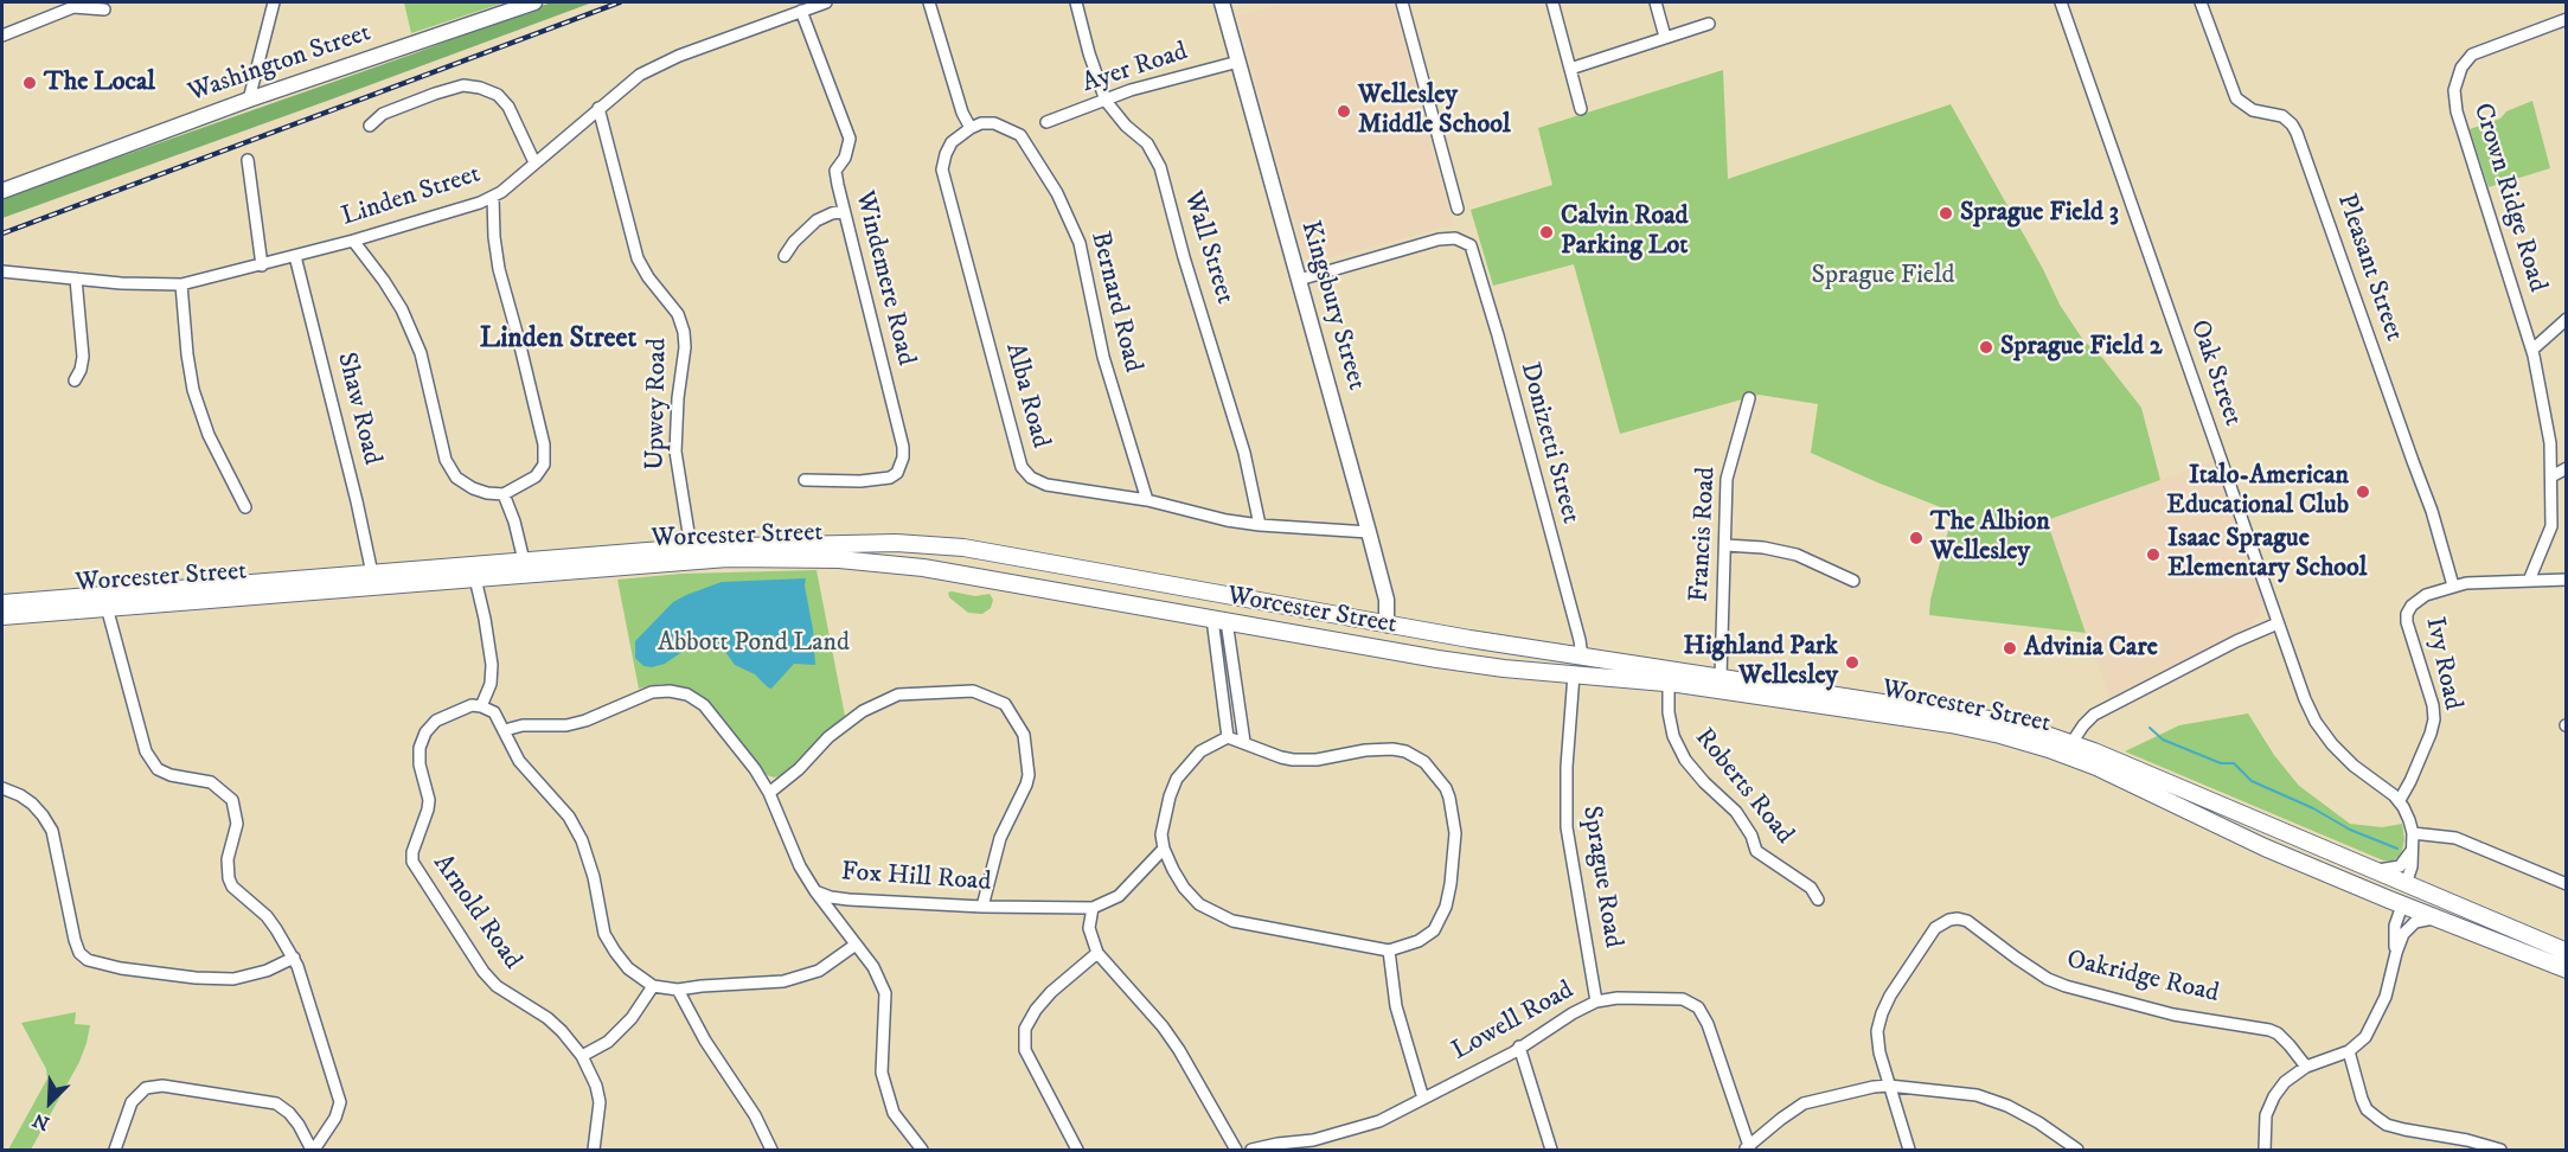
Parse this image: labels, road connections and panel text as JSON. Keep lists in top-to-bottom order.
{
  "streets": {
    "highway": ["Worcester Street"],
    "main road": ["Washington Street", "Kingsbury Street"],
    "street": [
      "Ayer Road",
      "Linden Street",
      "Crown Ridge Road",
      "Wall Street",
      "Pleasant Street",
      "Windemere Road",
      "Bernard Road",
      "Oak Street",
      "Alba Road",
      "Upwey Road",
      "Shaw Road",
      "Donizetti Street",
      "Francis Road",
      "Ivy Road",
      "Roberts Road",
      "Sprague Road",
      "Fox Hill Road",
      "Arnold Road",
      "Oakridge Road",
      "Lowell Road"
    ]
  },
  "crossings": [
    ["Ayer Road", "Wall Street"],
    ["Ayer Road", "Kingsbury Street"],
    ["Linden Street", "Windemere Road"],
    ["Linden Street", "Upwey Road"],
    ["Linden Street", "Shaw Road"],
    ["Crown Ridge Road", "Ivy Road"],
    ["Wall Street", "Alba Road"],
    ["Pleasant Street", "Ivy Road"],
    ["Bernard Road", "Alba Road"],
    ["Kingsbury Street", "Alba Road"],
    ["Kingsbury Street", "Donizetti Street"],
    ["Kingsbury Street", "Worcester Street"],
    ["Oak Street", "Ivy Road"],
    ["Upwey Road", "Worcester Street"],
    ["Shaw Road", "Worcester Street"],
    ["Donizetti Street", "Worcester Street"],
    ["Francis Road", "Worcester Street"],
    ["Worcester Street", "Roberts Road"],
    ["Worcester Street", "Sprague Road"],
    ["Sprague Road", "Lowell Road"]
  ],
  "districts": ["Linden Street"],
  "parks": ["Sprague Field", "Abbott Pond Land"],
  "places": [
    "The Local",
    "Wellesley Middle School",
    "Sprague Field 3",
    "Calvin Road Parking Lot",
    "Sprague Field 2",
    "Italo-American Educational Club",
    "The Albion Wellesley",
    "Isaac Sprague Elementary School",
    "Advinia Care",
    "Highland Park Wellesley"
  ],
  "north": "bottom left"
}
